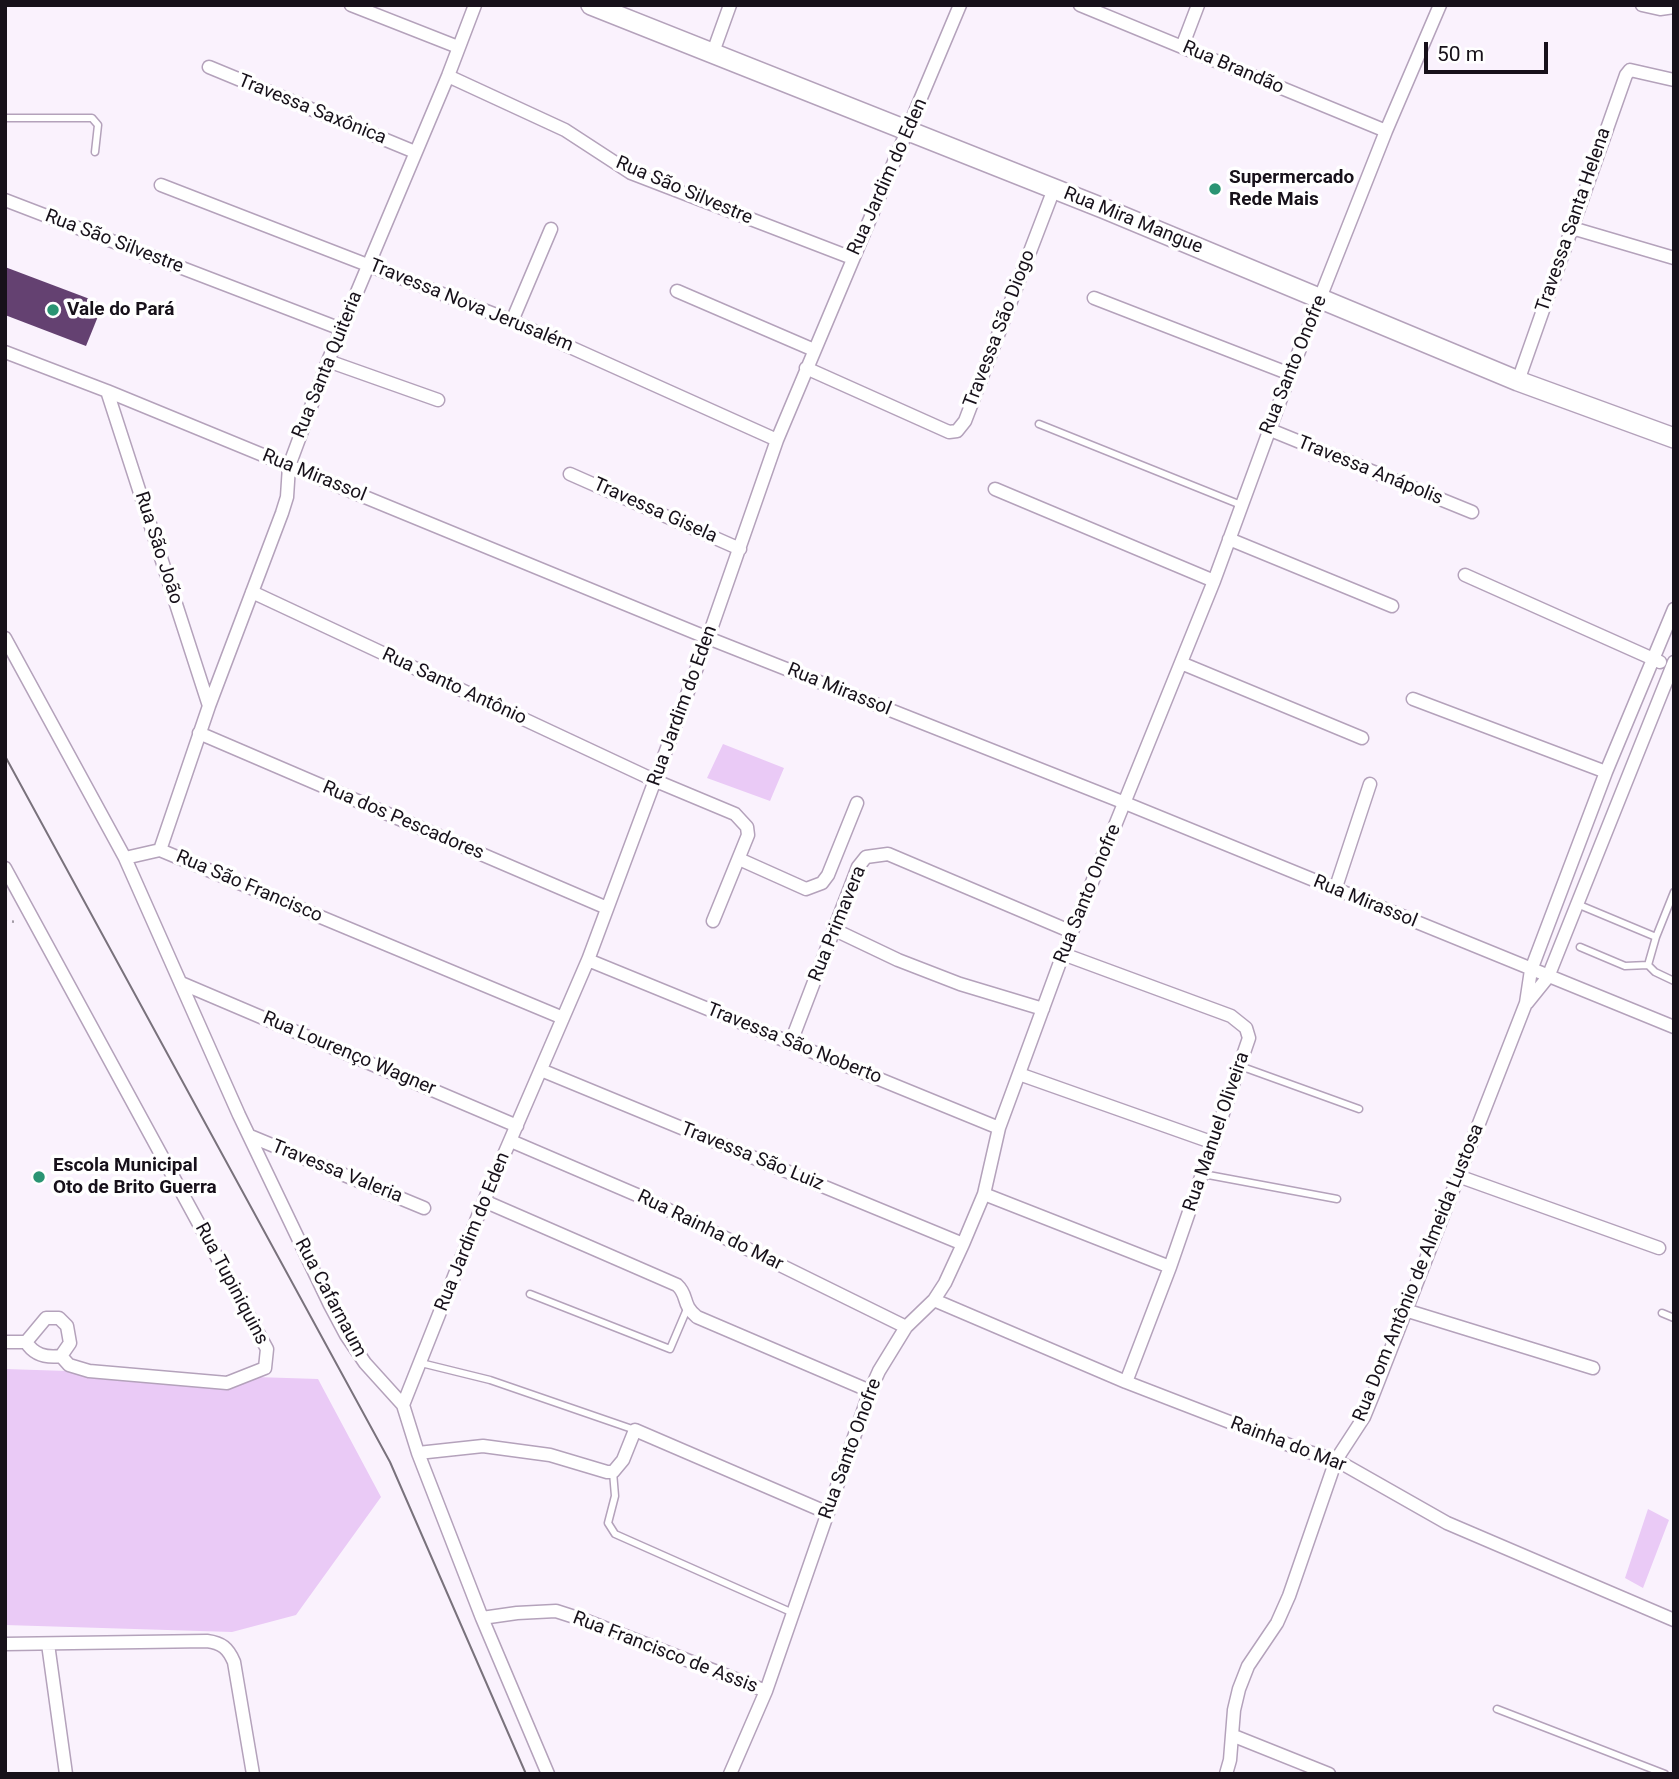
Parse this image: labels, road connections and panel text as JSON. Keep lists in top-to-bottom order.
{
  "streets": {
    "main road": ["Rua Mira Mangue"],
    "street": [
      "Rua Brandão",
      "Travessa Saxônica",
      "Rua Jardim do Eden",
      "Rua São Silvestre",
      "Travessa Santa Helena",
      "Travessa Nova Jerusalém",
      "Travessa São Diogo",
      "Rua Santa Quiteria",
      "Rua Santo Onofre",
      "Travessa Anápolis",
      "Rua Mirassol",
      "Travessa Gisela",
      "Rua São João",
      "Rua Santo Antônio",
      "Rua dos Pescadores",
      "Rua São Francisco",
      "Rua Primavera",
      "Travessa São Noberto",
      "Rua Lourenço Wagner",
      "Rua Manuel Oliveira",
      "Travessa São Luiz",
      "Travessa Valeria",
      "Rua Rainha do Mar",
      "Rua Dom Antônio de Almeida Lustosa",
      "Rua Tupiniquins",
      "Rua Cafarnaum",
      "Rainha do Mar",
      "Rua Francisco de Assis"
    ]
  },
  "crossings": [
    ["Rua Brandão", "Rua Santo Onofre"],
    ["Travessa Saxônica", "Rua Santa Quiteria"],
    ["Rua Jardim do Eden", "Rua São Silvestre"],
    ["Rua Jardim do Eden", "Rua Mira Mangue"],
    ["Rua Jardim do Eden", "Travessa Nova Jerusalém"],
    ["Rua Jardim do Eden", "Travessa São Diogo"],
    ["Rua Jardim do Eden", "Rua Mirassol"],
    ["Rua Jardim do Eden", "Travessa Gisela"],
    ["Rua Jardim do Eden", "Rua Santo Antônio"],
    ["Rua Jardim do Eden", "Rua dos Pescadores"],
    ["Rua Jardim do Eden", "Rua São Francisco"],
    ["Rua Jardim do Eden", "Travessa São Noberto"],
    ["Rua Jardim do Eden", "Rua Lourenço Wagner"],
    ["Rua Jardim do Eden", "Travessa São Luiz"],
    ["Rua Jardim do Eden", "Rua Rainha do Mar"],
    ["Rua Jardim do Eden", "Rua Cafarnaum"],
    ["Rua São Silvestre", "Rua Santa Quiteria"],
    ["Travessa Santa Helena", "Rua Mira Mangue"],
    ["Rua Mira Mangue", "Travessa São Diogo"],
    ["Rua Mira Mangue", "Rua Santo Onofre"],
    ["Travessa Nova Jerusalém", "Rua Santa Quiteria"],
    ["Rua Santa Quiteria", "Rua Mirassol"],
    ["Rua Santa Quiteria", "Rua São João"],
    ["Rua Santa Quiteria", "Rua Santo Antônio"],
    ["Rua Santa Quiteria", "Rua dos Pescadores"],
    ["Rua Santa Quiteria", "Rua São Francisco"],
    ["Rua Santo Onofre", "Travessa Anápolis"],
    ["Rua Santo Onofre", "Rua Mirassol"],
    ["Rua Santo Onofre", "Rua Primavera"],
    ["Rua Santo Onofre", "Travessa São Noberto"],
    ["Rua Santo Onofre", "Rua Manuel Oliveira"],
    ["Rua Santo Onofre", "Travessa São Luiz"],
    ["Rua Santo Onofre", "Rua Rainha do Mar"],
    ["Rua Santo Onofre", "Rainha do Mar"],
    ["Rua Santo Onofre", "Rua Francisco de Assis"],
    ["Rua Mirassol", "Rua São João"],
    ["Rua Mirassol", "Rua Dom Antônio de Almeida Lustosa"],
    ["Rua São Francisco", "Rua Cafarnaum"],
    ["Rua Primavera", "Travessa São Noberto"],
    ["Rua Lourenço Wagner", "Rua Cafarnaum"],
    ["Rua Manuel Oliveira", "Rainha do Mar"],
    ["Travessa Valeria", "Rua Cafarnaum"],
    ["Rua Dom Antônio de Almeida Lustosa", "Rainha do Mar"],
    ["Rua Cafarnaum", "Rua Francisco de Assis"]
  ],
  "places": ["Supermercado Rede Mais", "Vale do Pará", "Escola Municipal Oto de Brito Guerra"],
  "scale_bar": "50 m"
}
